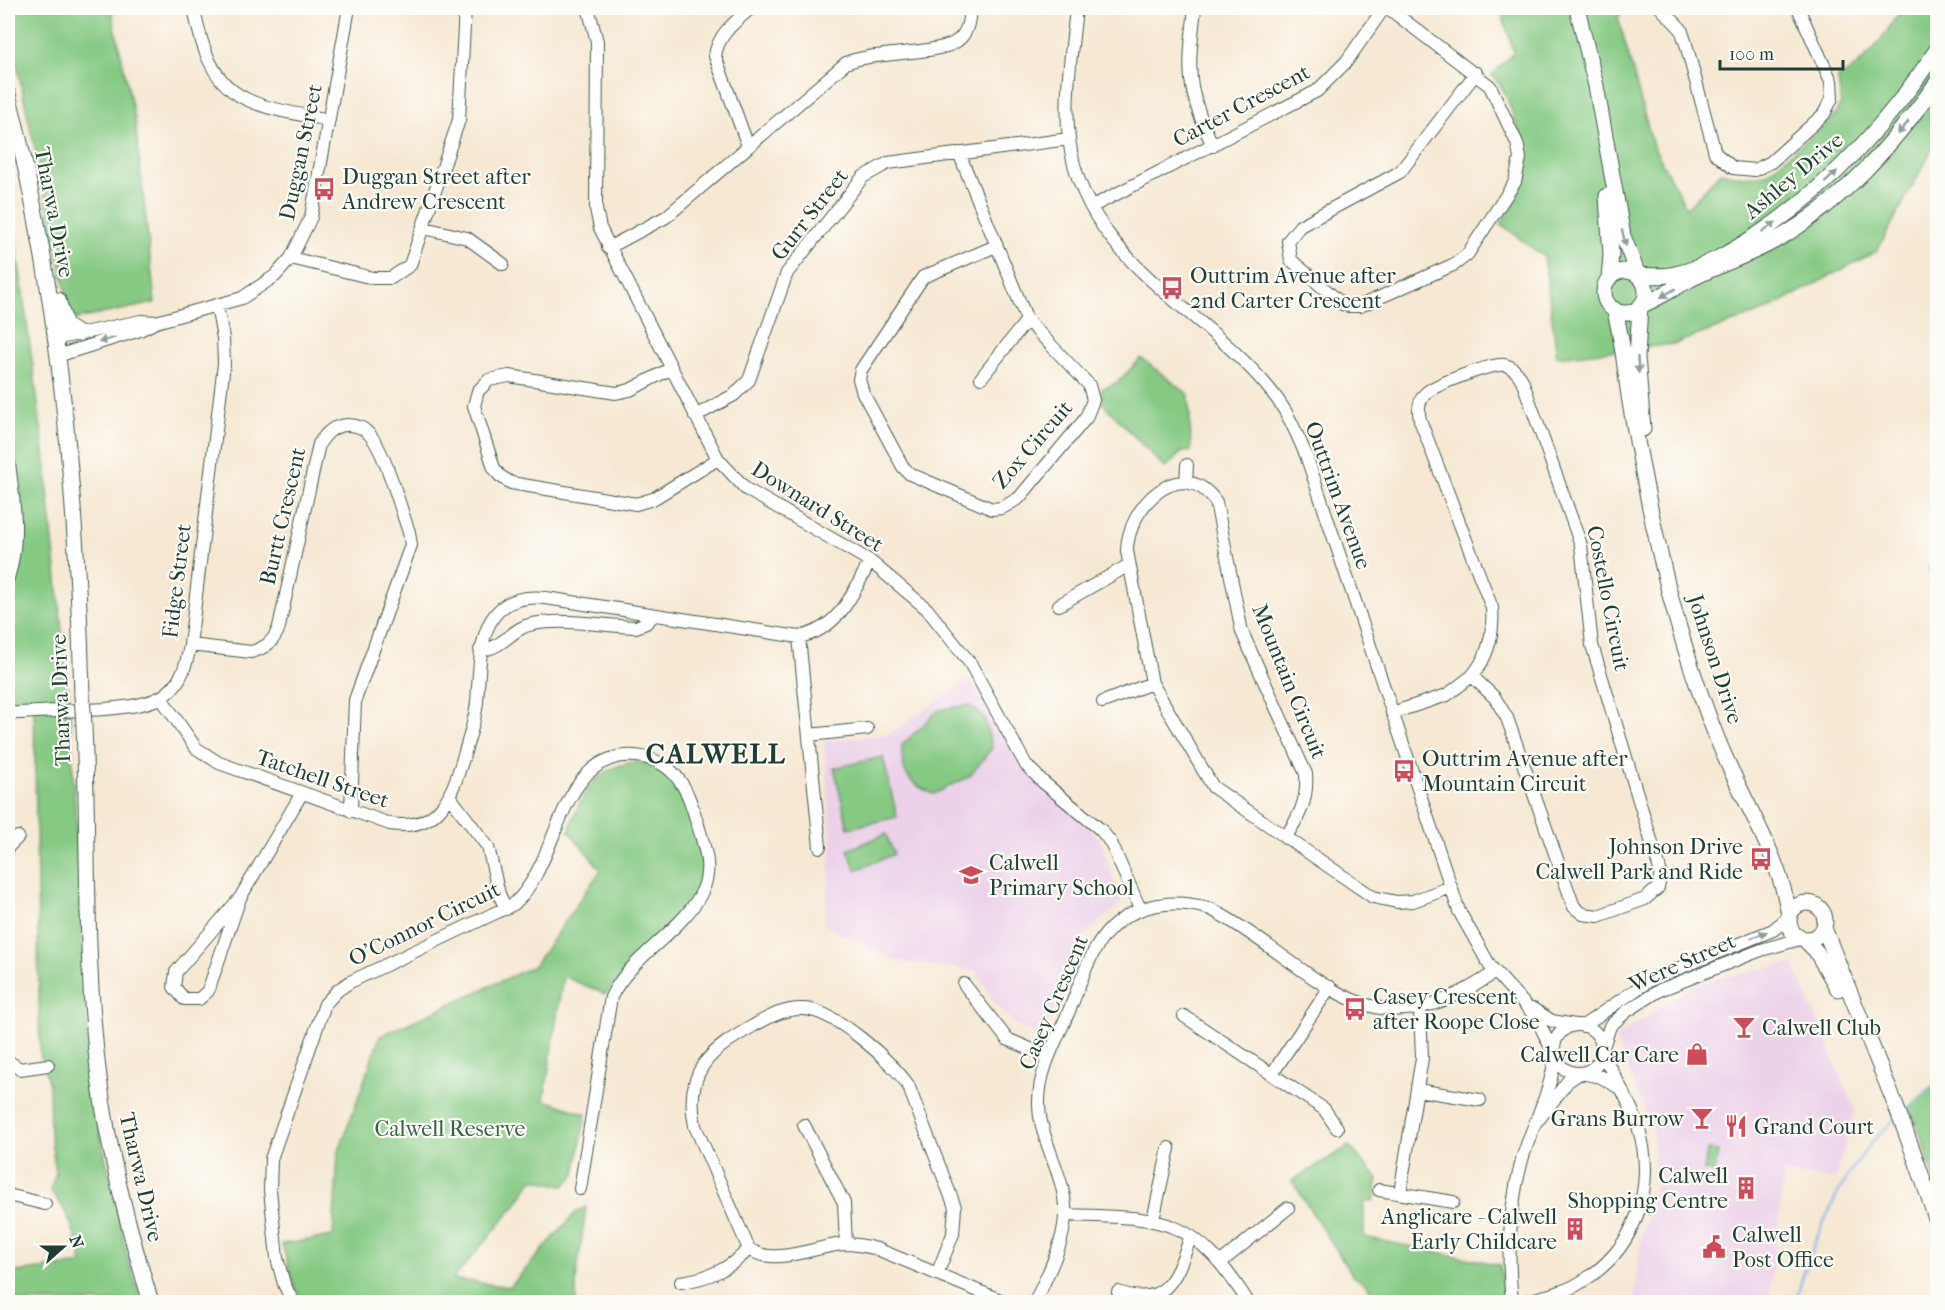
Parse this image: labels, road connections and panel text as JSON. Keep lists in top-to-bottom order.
{
  "streets": {
    "main road": ["Ashley Drive", "Tharwa Drive", "Johnson Drive"],
    "street": [
      "Carter Crescent",
      "Duggan Street",
      "Gurr Street",
      "Zox Circuit",
      "Outtrim Avenue",
      "Downard Street",
      "Burtt Crescent",
      "Fidge Street",
      "Costello Circuit",
      "Mountain Circuit",
      "Tatchell Street",
      "O'Connor Circuit",
      "Were Street",
      "Casey Crescent"
    ]
  },
  "crossings": [
    ["Carter Crescent", "Outtrim Avenue"],
    ["Duggan Street", "Tharwa Drive"],
    ["Duggan Street", "Fidge Street"],
    ["Ashley Drive", "Johnson Drive"],
    ["Gurr Street", "Zox Circuit"],
    ["Gurr Street", "Outtrim Avenue"],
    ["Gurr Street", "Downard Street"],
    ["Outtrim Avenue", "Costello Circuit"],
    ["Outtrim Avenue", "Were Street"],
    ["Outtrim Avenue", "Casey Crescent"],
    ["Downard Street", "Tatchell Street"],
    ["Downard Street", "Casey Crescent"],
    ["Burtt Crescent", "Fidge Street"],
    ["Burtt Crescent", "Tatchell Street"],
    ["Fidge Street", "Tatchell Street"],
    ["Johnson Drive", "Were Street"]
  ],
  "districts": ["CALWELL"],
  "parks": ["Calwell Reserve"],
  "places": {
    "bus stop": [
      "Duggan Street after Andrew Crescent",
      "Outtrim Avenue after 2nd Carter Crescent",
      "Outtrim Avenue after Mountain Circuit",
      "Johnson Drive Calwell Park and Ride",
      "Casey Crescent after Roope Close"
    ],
    "school or university": ["Calwell Primary School"],
    "bar": ["Calwell Club", "Grans Burrow"],
    "shop": ["Calwell Car Care"],
    "restaurant": ["Grand Court"],
    "building": ["Calwell Shopping Centre", "Anglicare - Calwell Early Childcare"],
    "public building": ["Calwell Post Office"]
  },
  "scale_bar": "100 m",
  "north": "right"
}
